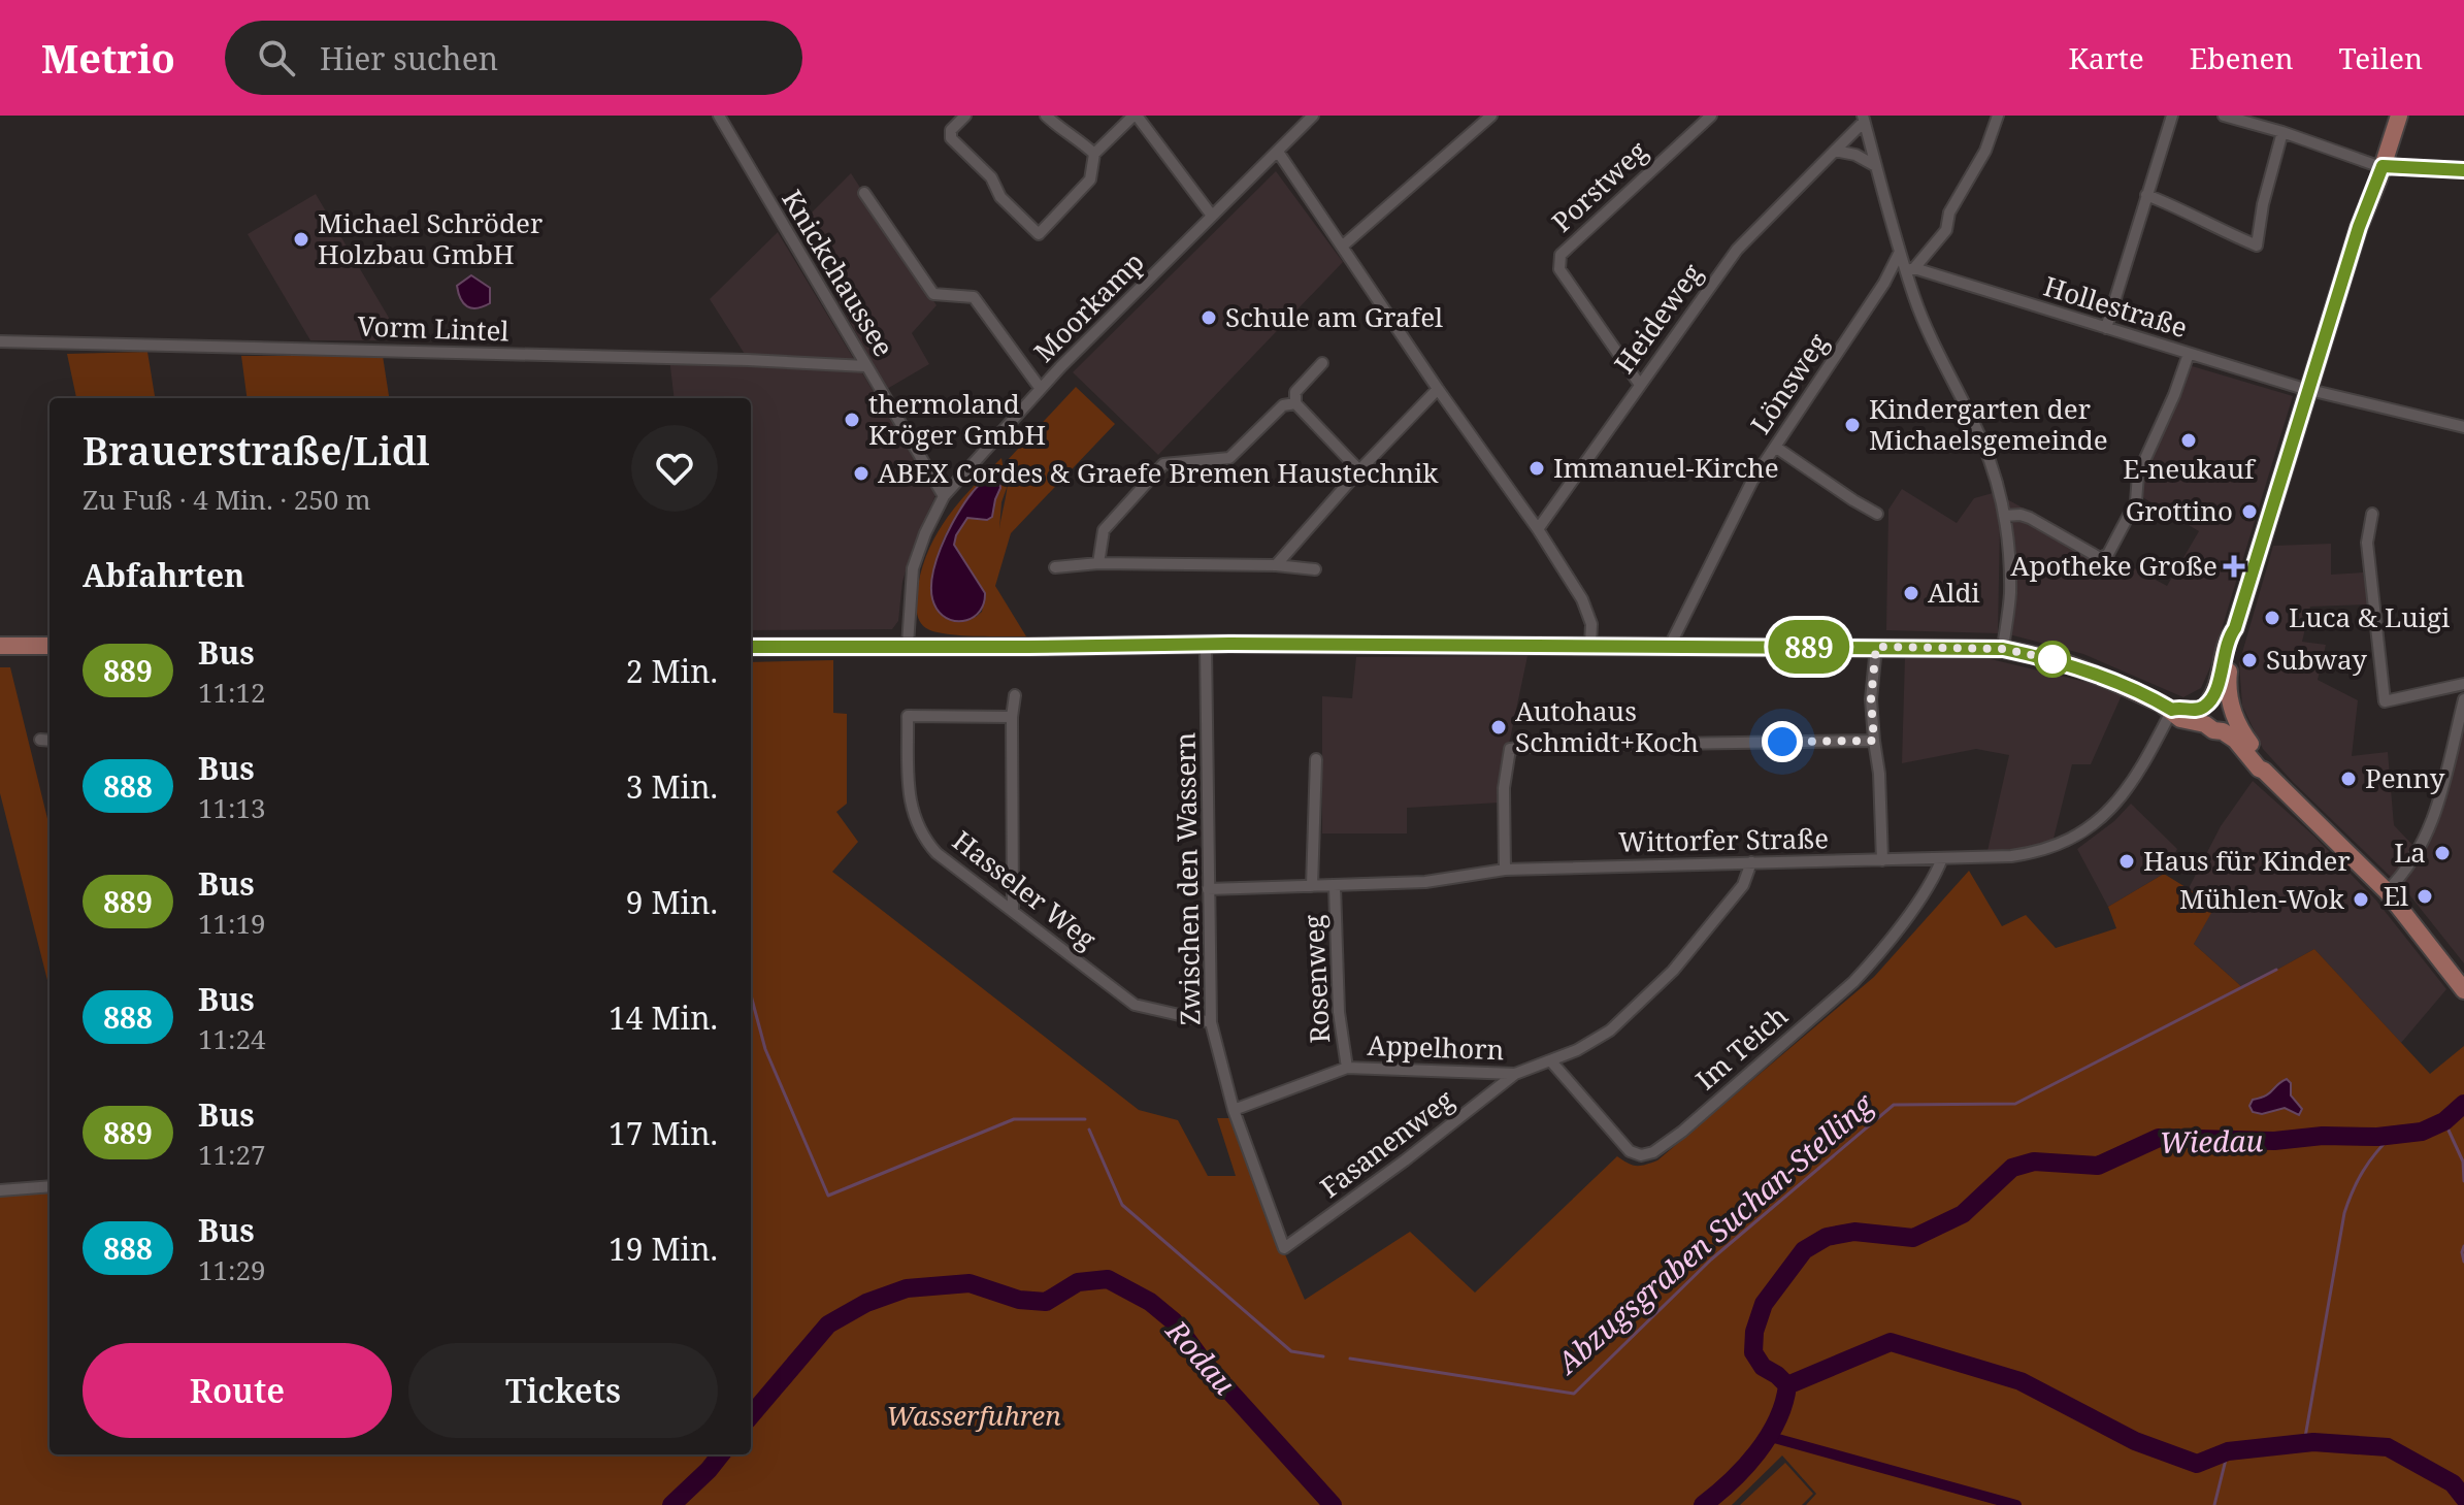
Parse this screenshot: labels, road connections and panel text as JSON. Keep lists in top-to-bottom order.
{
  "streets": {
    "street": [
      "Porstweg",
      "Knickchaussee",
      "Moorkamp",
      "Hollestraße",
      "Heideweg",
      "Vorm Lintel",
      "Lönsweg",
      "Wittorfer Straße",
      "Zwischen den Wassern",
      "Hasseler Weg",
      "Rosenweg",
      "Appelhorn",
      "Im Teich",
      "Fasanenweg"
    ]
  },
  "crossings": [
    ["Porstweg", "Heideweg"],
    ["Knickchaussee", "Moorkamp"],
    ["Knickchaussee", "Vorm Lintel"],
    ["Wittorfer Straße", "Zwischen den Wassern"],
    ["Wittorfer Straße", "Rosenweg"],
    ["Wittorfer Straße", "Appelhorn"],
    ["Wittorfer Straße", "Im Teich"],
    ["Zwischen den Wassern", "Hasseler Weg"],
    ["Zwischen den Wassern", "Appelhorn"],
    ["Zwischen den Wassern", "Fasanenweg"],
    ["Rosenweg", "Appelhorn"],
    ["Appelhorn", "Im Teich"],
    ["Appelhorn", "Fasanenweg"]
  ],
  "water": ["Wiedau", "Abzugsgraben Suchan-Stelling", "Rodau"],
  "parks": ["Wasserfuhren"],
  "places": {
    "other": [
      "Michael Schröder Holzbau GmbH",
      "Schule am Grafel",
      "thermoland Kröger GmbH",
      "Kindergarten der Michaelsgemeinde",
      "E-neukauf",
      "Immanuel-Kirche",
      "ABEX Cordes & Graefe Bremen Haustechnik",
      "Grottino",
      "Aldi",
      "Luca & Luigi",
      "Subway",
      "Autohaus Schmidt+Koch",
      "Penny",
      "La",
      "Haus für Kinder",
      "El",
      "Mühlen-Wok"
    ],
    "health": ["Apotheke Große"]
  },
  "lines": ["bus line 889"],
  "page": {
    "header": "Metrio",
    "search": "Hier suchen",
    "nav": ["Karte", "Ebenen", "Teilen"],
    "on_map": "889",
    "heading": [
      ["Brauerstraße/Lidl", "Zu Fuß · 4 Min. · 250 m"],
      "Abfahrten"
    ],
    "list": [
      {
        "mark": "889",
        "name": "Bus",
        "note": "11:12",
        "value": "2 Min."
      },
      {
        "mark": "888",
        "name": "Bus",
        "note": "11:13",
        "value": "3 Min."
      },
      {
        "mark": "889",
        "name": "Bus",
        "note": "11:19",
        "value": "9 Min."
      },
      {
        "mark": "888",
        "name": "Bus",
        "note": "11:24",
        "value": "14 Min."
      },
      {
        "mark": "889",
        "name": "Bus",
        "note": "11:27",
        "value": "17 Min."
      },
      {
        "mark": "888",
        "name": "Bus",
        "note": "11:29",
        "value": "19 Min."
      }
    ],
    "buttons": ["Route", "Tickets"]
  }
}
